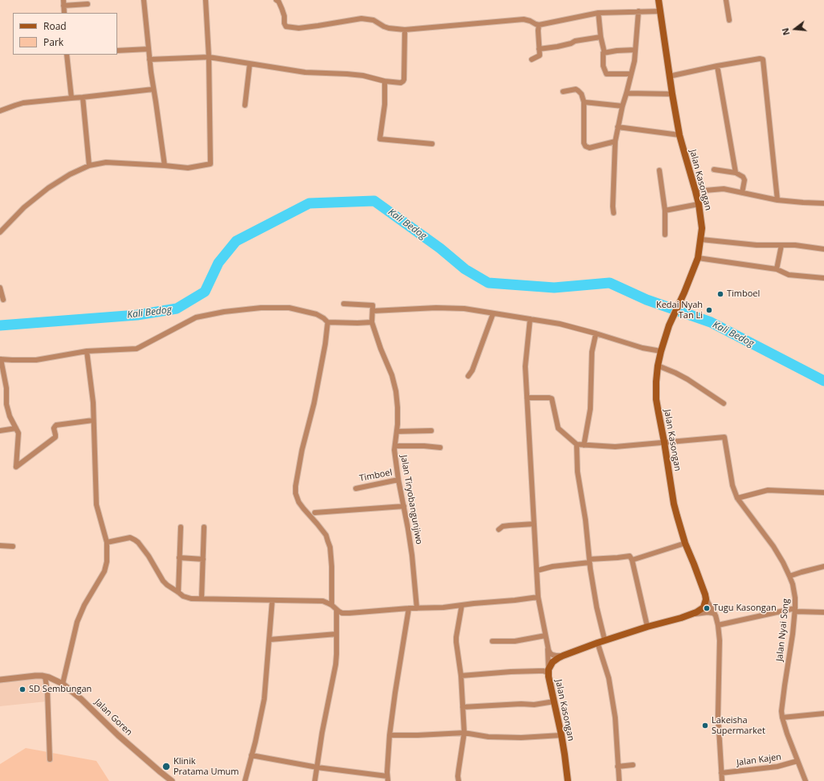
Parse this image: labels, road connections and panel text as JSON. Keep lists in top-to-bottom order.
{
  "streets": {
    "main road": ["Jalan Kasongan"],
    "street": [
      "Timboel",
      "Jalan Tiryobangunjiwo",
      "Jalan Nyai Song",
      "Jalan Goren",
      "Jalan Kajen"
    ]
  },
  "crossings": [
    ["Jalan Kasongan", "Jalan Nyai Song"],
    ["Timboel", "Jalan Tiryobangunjiwo"],
    ["Jalan Nyai Song", "Jalan Kajen"]
  ],
  "water": ["Kali Bedog"],
  "places": [
    "Timboel",
    "Kedai Nyah Tan Li",
    "Tugu Kasongan",
    "SD Sembungan",
    "Lakeisha Supermarket",
    "Klinik Pratama Umum"
  ],
  "legend": ["Road", "Park"],
  "north": "left"
}
